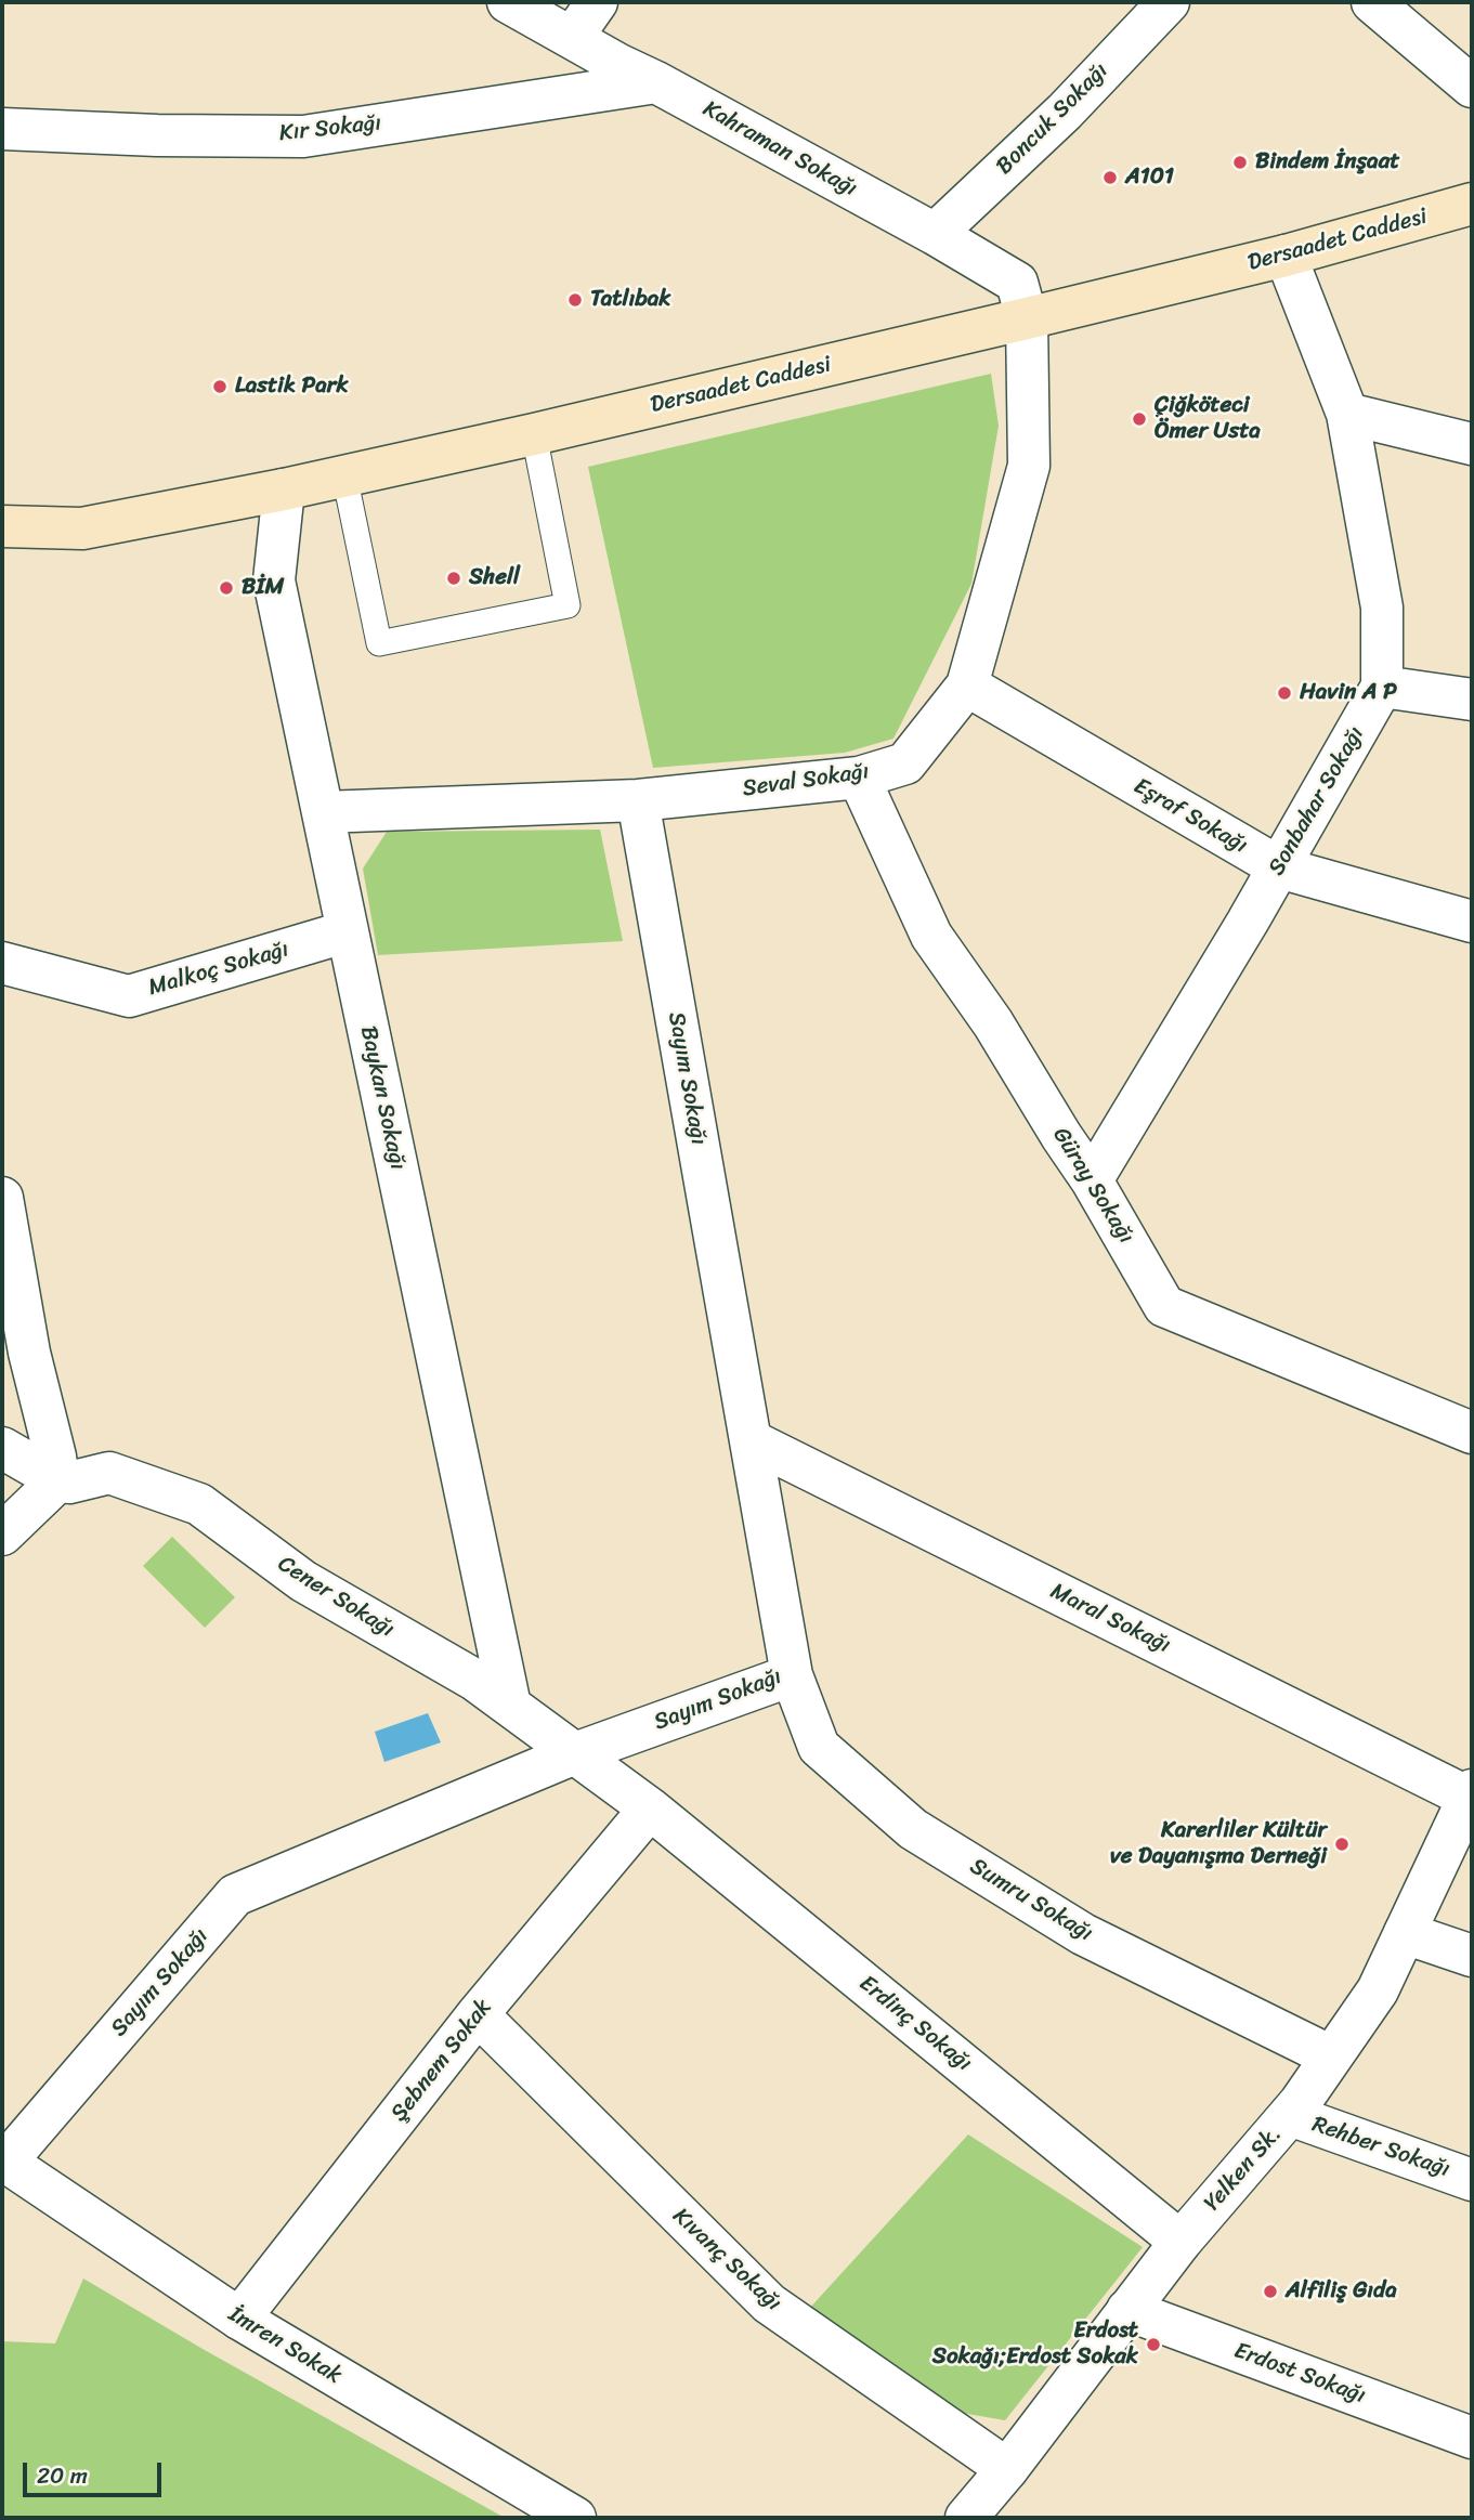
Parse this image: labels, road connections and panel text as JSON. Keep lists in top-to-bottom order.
{
  "streets": {
    "main road": ["Dersaadet Caddesi"],
    "street": [
      "Boncuk Sokağı",
      "Kır Sokağı",
      "Kahraman Sokağı",
      "Seval Sokağı",
      "Sonbahar Sokağı",
      "Eşraf Sokağı",
      "Malkoç Sokağı",
      "Sayım Sokağı",
      "Baykan Sokağı",
      "Güray Sokağı",
      "Cener Sokağı",
      "Maral Sokağı",
      "Sumru Sokağı",
      "Erdinç Sokağı",
      "Şebnem Sokak",
      "Rehber Sokağı",
      "Yelken Sk.",
      "Kıvanç Sokağı",
      "İmren Sokak",
      "Erdost Sokağı"
    ]
  },
  "crossings": [
    ["Boncuk Sokağı", "Kahraman Sokağı"],
    ["Kır Sokağı", "Kahraman Sokağı"],
    ["Kahraman Sokağı", "Dersaadet Caddesi"],
    ["Kahraman Sokağı", "Seval Sokağı"],
    ["Dersaadet Caddesi", "Seval Sokağı"],
    ["Dersaadet Caddesi", "Sonbahar Sokağı"],
    ["Dersaadet Caddesi", "Baykan Sokağı"],
    ["Seval Sokağı", "Eşraf Sokağı"],
    ["Seval Sokağı", "Sayım Sokağı"],
    ["Seval Sokağı", "Baykan Sokağı"],
    ["Seval Sokağı", "Güray Sokağı"],
    ["Sonbahar Sokağı", "Eşraf Sokağı"],
    ["Sonbahar Sokağı", "Güray Sokağı"],
    ["Malkoç Sokağı", "Baykan Sokağı"],
    ["Sayım Sokağı", "Cener Sokağı"],
    ["Sayım Sokağı", "Maral Sokağı"],
    ["Sayım Sokağı", "Sumru Sokağı"],
    ["Sayım Sokağı", "İmren Sokak"],
    ["Baykan Sokağı", "Cener Sokağı"],
    ["Cener Sokağı", "Erdinç Sokağı"],
    ["Cener Sokağı", "Şebnem Sokak"],
    ["Maral Sokağı", "Yelken Sk."],
    ["Sumru Sokağı", "Yelken Sk."],
    ["Erdinç Sokağı", "Şebnem Sokak"],
    ["Erdinç Sokağı", "Yelken Sk."],
    ["Şebnem Sokak", "Kıvanç Sokağı"],
    ["Şebnem Sokak", "İmren Sokak"],
    ["Rehber Sokağı", "Yelken Sk."],
    ["Yelken Sk.", "Kıvanç Sokağı"],
    ["Yelken Sk.", "Erdost Sokağı"]
  ],
  "places": [
    "Bindem İnşaat",
    "A101",
    "Tatlıbak",
    "Lastik Park",
    "Çiğköteci Ömer Usta",
    "Shell",
    "BİM",
    "Havin A P",
    "Karerliler Kültür ve Dayanışma Derneği",
    "Alfiliş Gıda",
    "Erdost Sokağı;Erdost Sokak"
  ],
  "scale_bar": "20 m"
}
